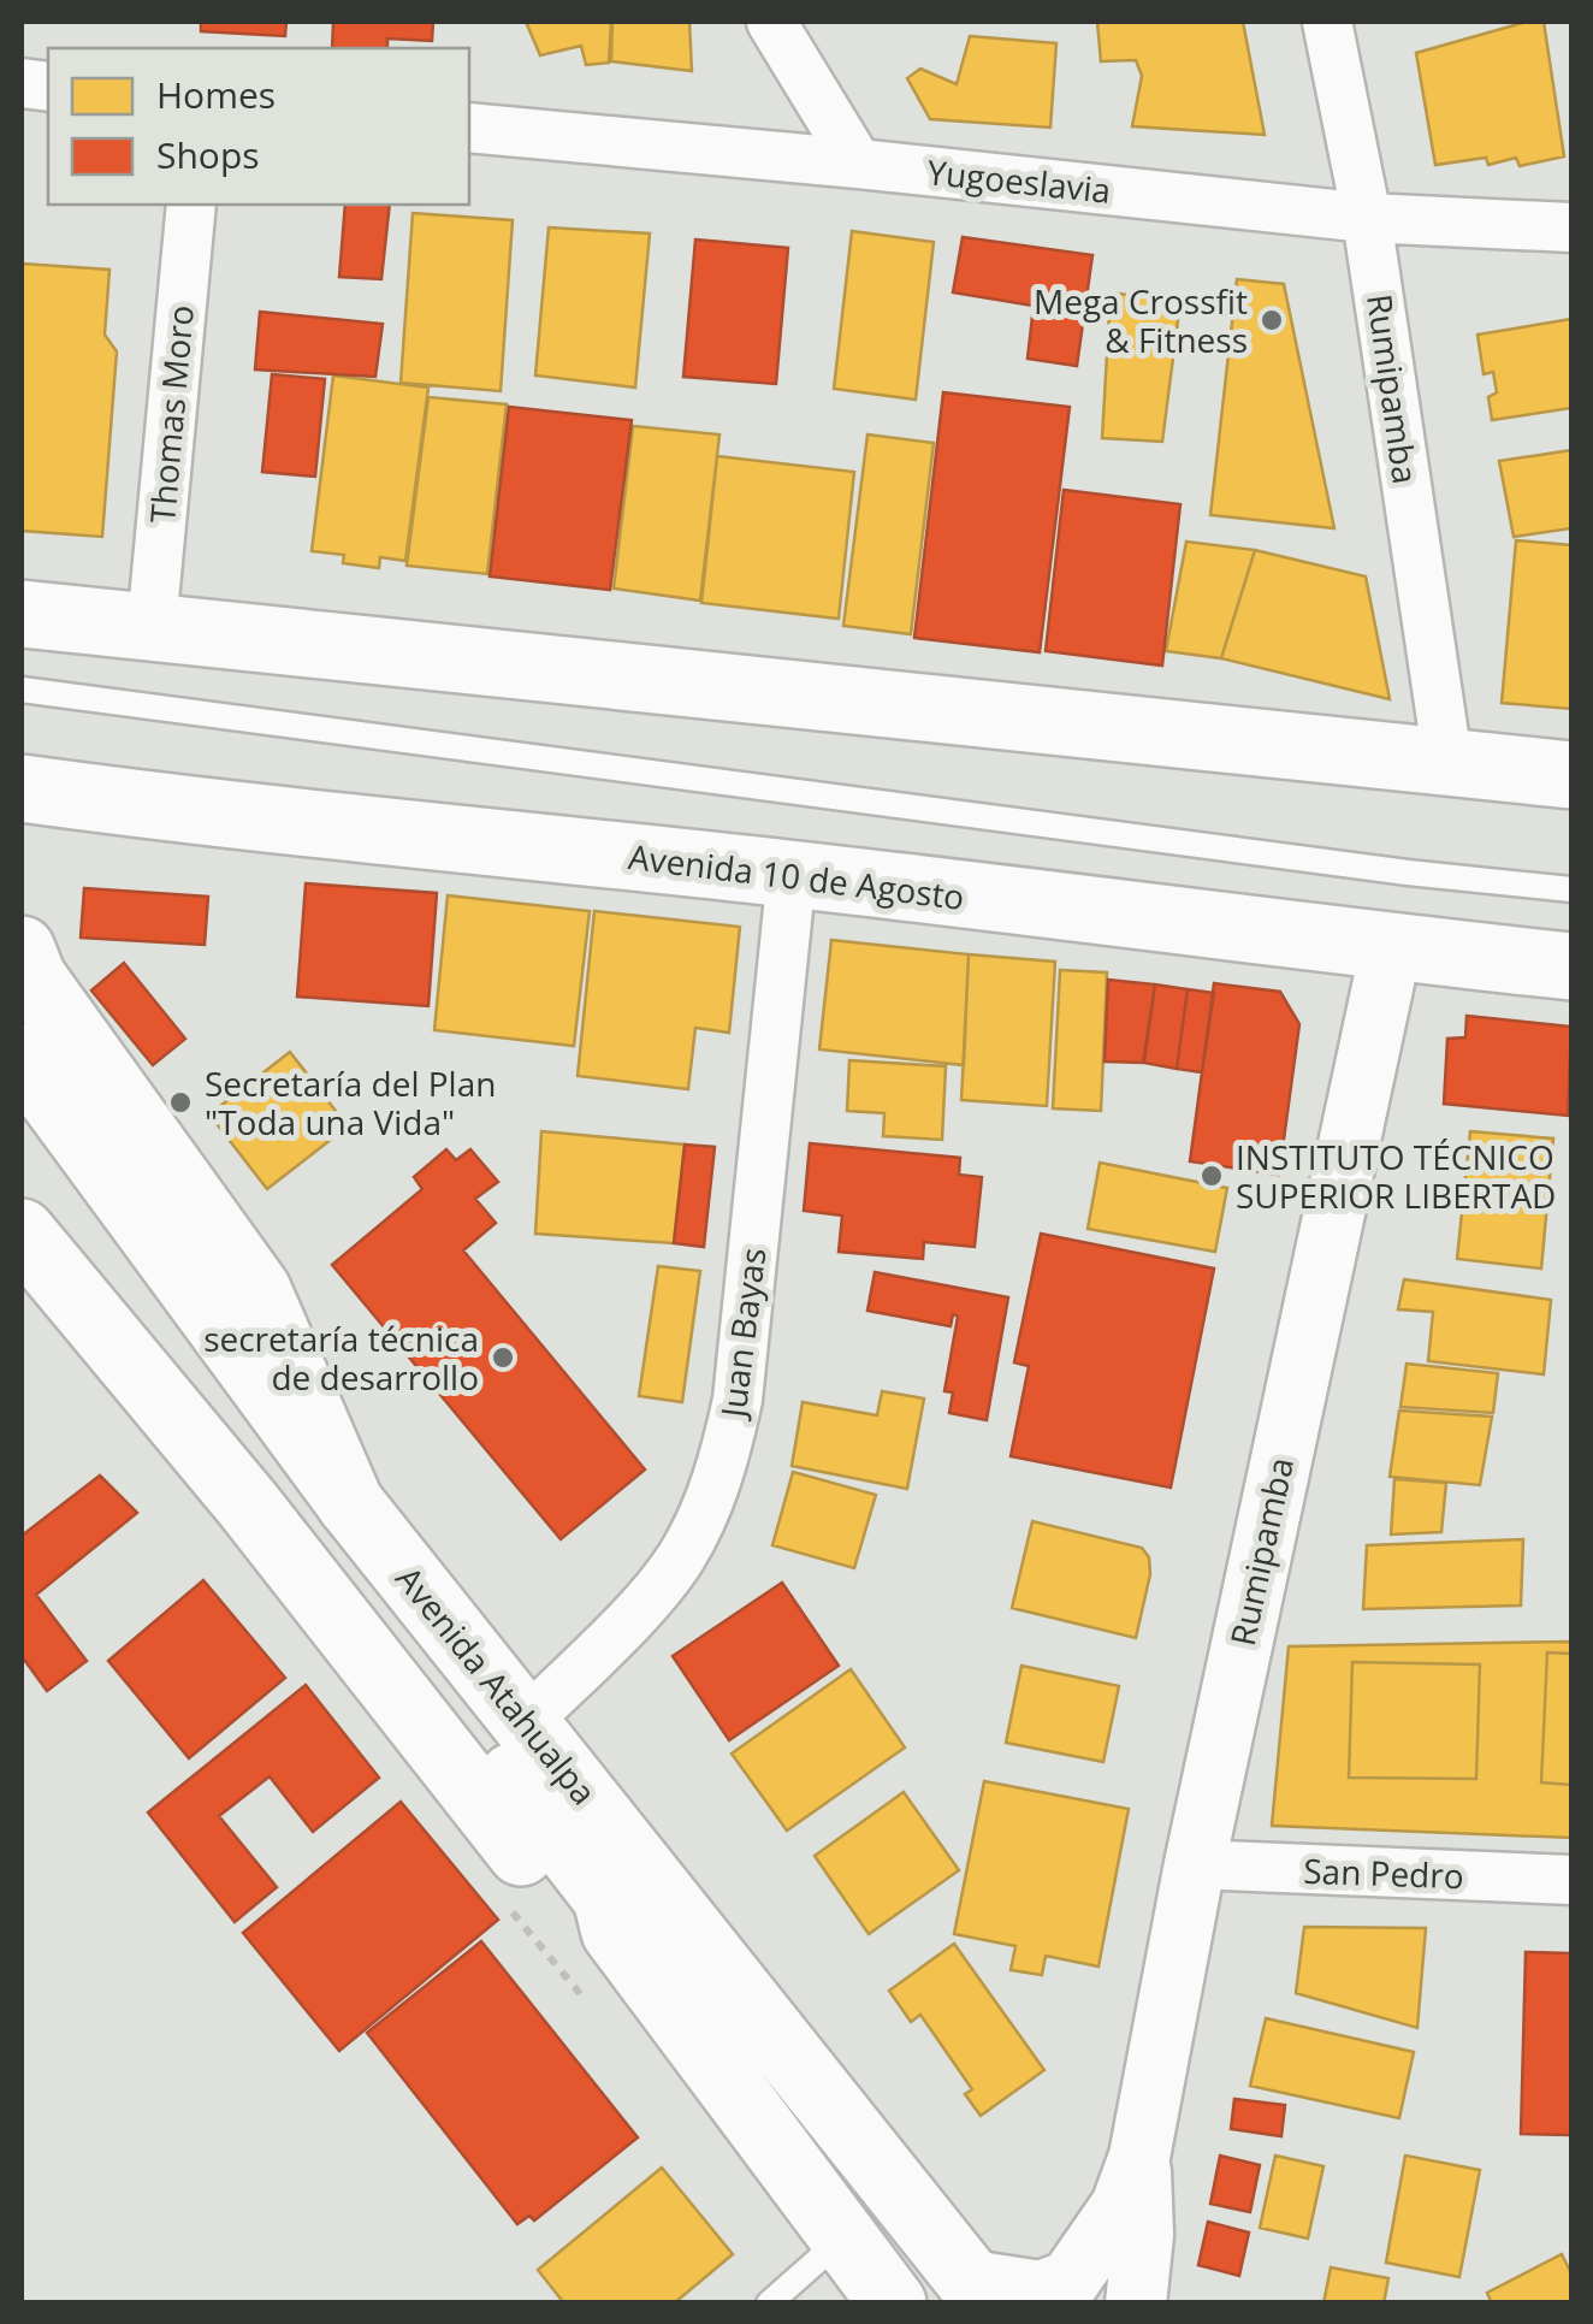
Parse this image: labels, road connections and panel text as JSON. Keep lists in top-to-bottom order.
{
  "streets": {
    "main road": ["Avenida 10 de Agosto", "Avenida Atahualpa"],
    "street": [
      "Yugoeslavia",
      "Rumipamba",
      "Thomas Moro",
      "Juan Bayas",
      "San Pedro"
    ]
  },
  "crossings": [
    ["Yugoeslavia", "Rumipamba"],
    ["Rumipamba", "Avenida 10 de Agosto"],
    ["Rumipamba", "Avenida Atahualpa"],
    ["Rumipamba", "San Pedro"],
    ["Avenida 10 de Agosto", "Juan Bayas"],
    ["Juan Bayas", "Avenida Atahualpa"]
  ],
  "places": [
    "Mega Crossfit & Fitness",
    "Secretaría del Plan \"Toda una Vida\"",
    "INSTITUTO TÉCNICO SUPERIOR LIBERTAD",
    "secretaría técnica de desarrollo"
  ],
  "legend": ["Homes", "Shops"]
}
